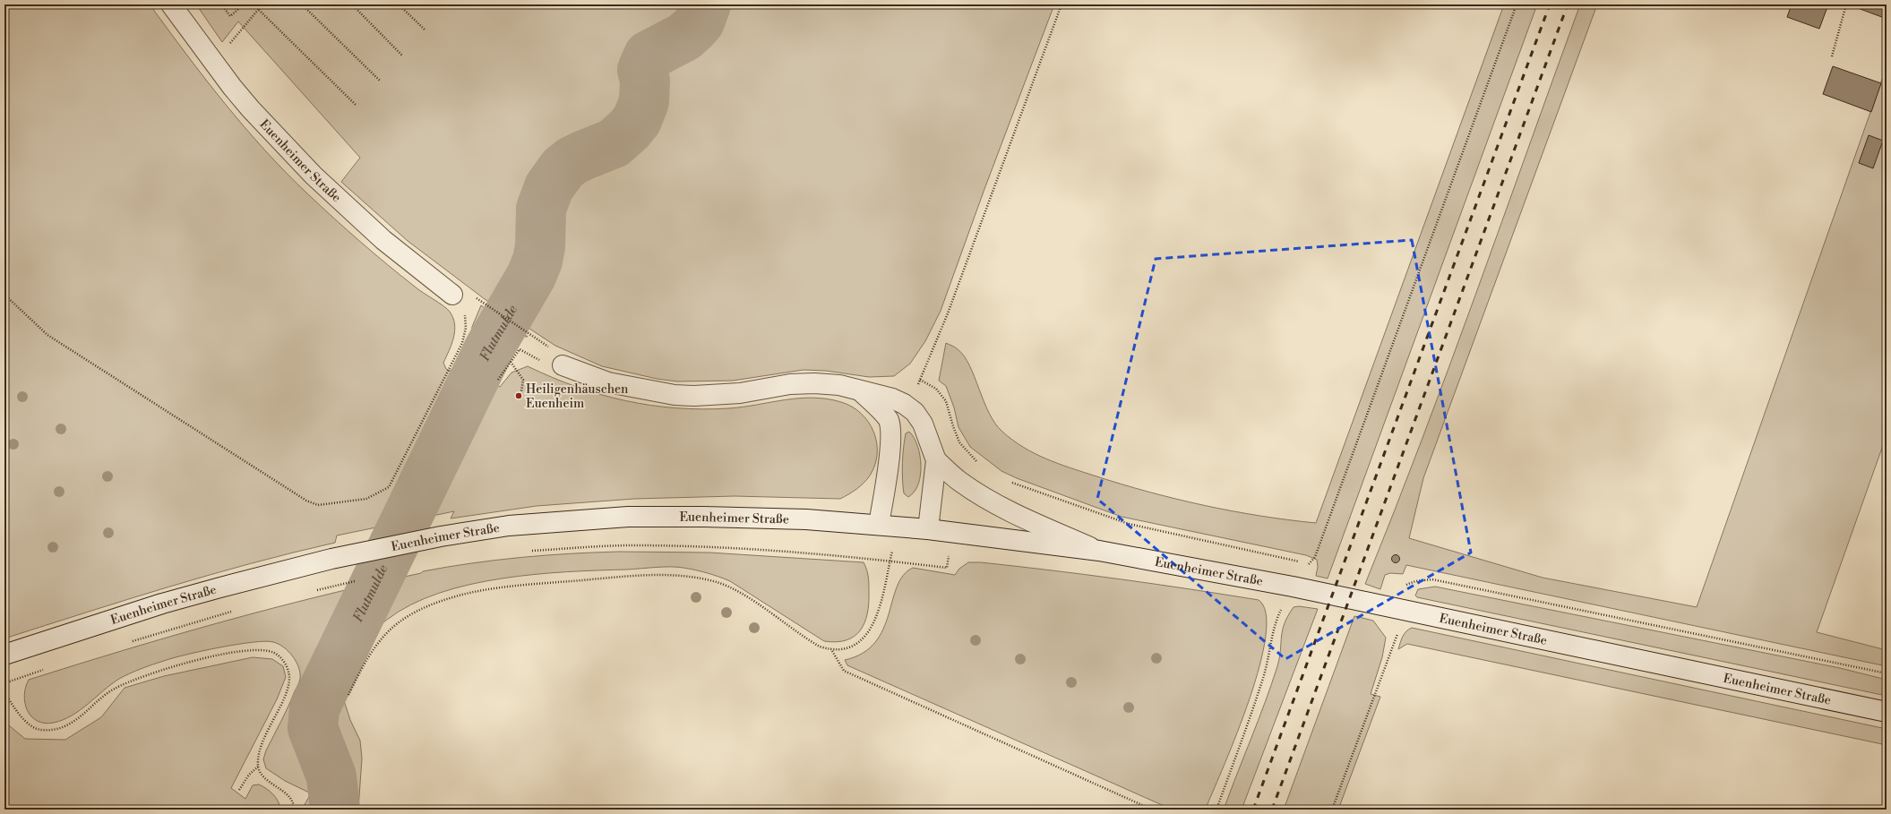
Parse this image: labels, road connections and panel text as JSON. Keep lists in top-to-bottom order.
{
  "streets": {
    "main road": ["Euenheimer Straße"]
  },
  "water": ["Flutmulde"],
  "places": ["Heiligenhäuschen Euenheim"]
}
